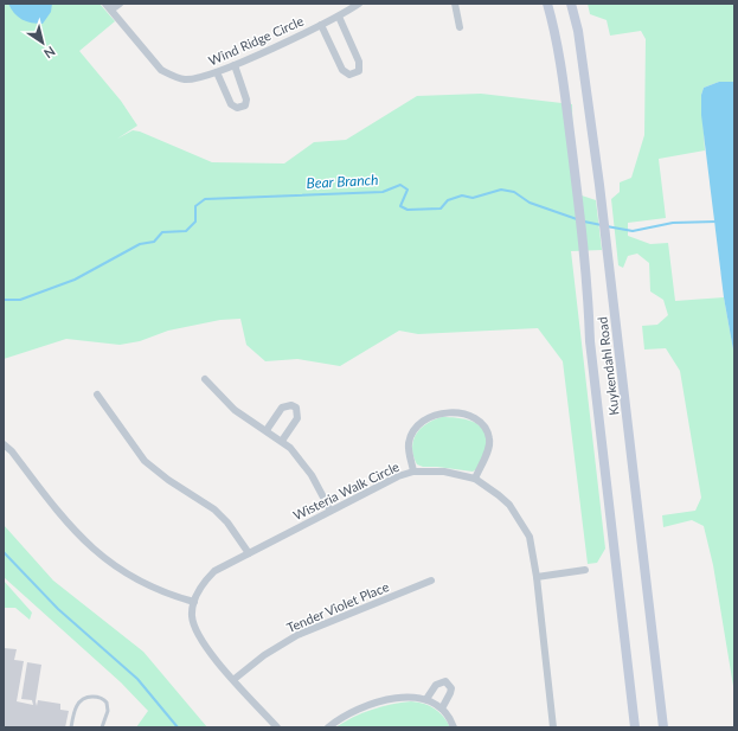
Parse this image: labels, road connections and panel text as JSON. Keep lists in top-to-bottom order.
{
  "streets": {
    "main road": ["Kuykendahl Road"],
    "street": ["Wind Ridge Circle", "Wisteria Walk Circle", "Tender Violet Place"]
  },
  "crossings": [
    ["Wisteria Walk Circle", "Tender Violet Place"]
  ],
  "water": ["Bear Branch"],
  "north": "bottom right"
}
